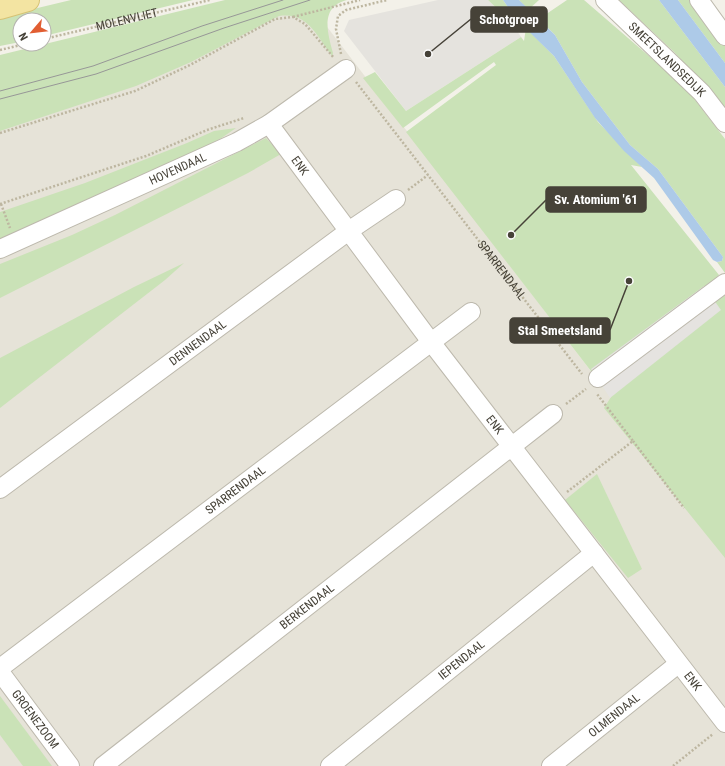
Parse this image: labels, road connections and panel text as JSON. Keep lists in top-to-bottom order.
{
  "streets": {
    "street": [
      "SMEETSLANDSEDIJK",
      "ENK",
      "HOVENDAAL",
      "SPARRENDAAL",
      "DENNENDAAL",
      "BERKENDAAL",
      "IEPENDAAL",
      "OLMENDAAL",
      "GROENEZOOM"
    ],
    "path": ["MOLENVLIET"]
  },
  "crossings": [
    ["ENK", "HOVENDAAL"],
    ["ENK", "SPARRENDAAL"],
    ["ENK", "DENNENDAAL"],
    ["ENK", "BERKENDAAL"],
    ["ENK", "IEPENDAAL"],
    ["ENK", "OLMENDAAL"],
    ["HOVENDAAL", "SPARRENDAAL"]
  ],
  "places": ["Schotgroep", "Sv. Atomium '61", "Stal Smeetsland"],
  "north": "bottom left"
}
